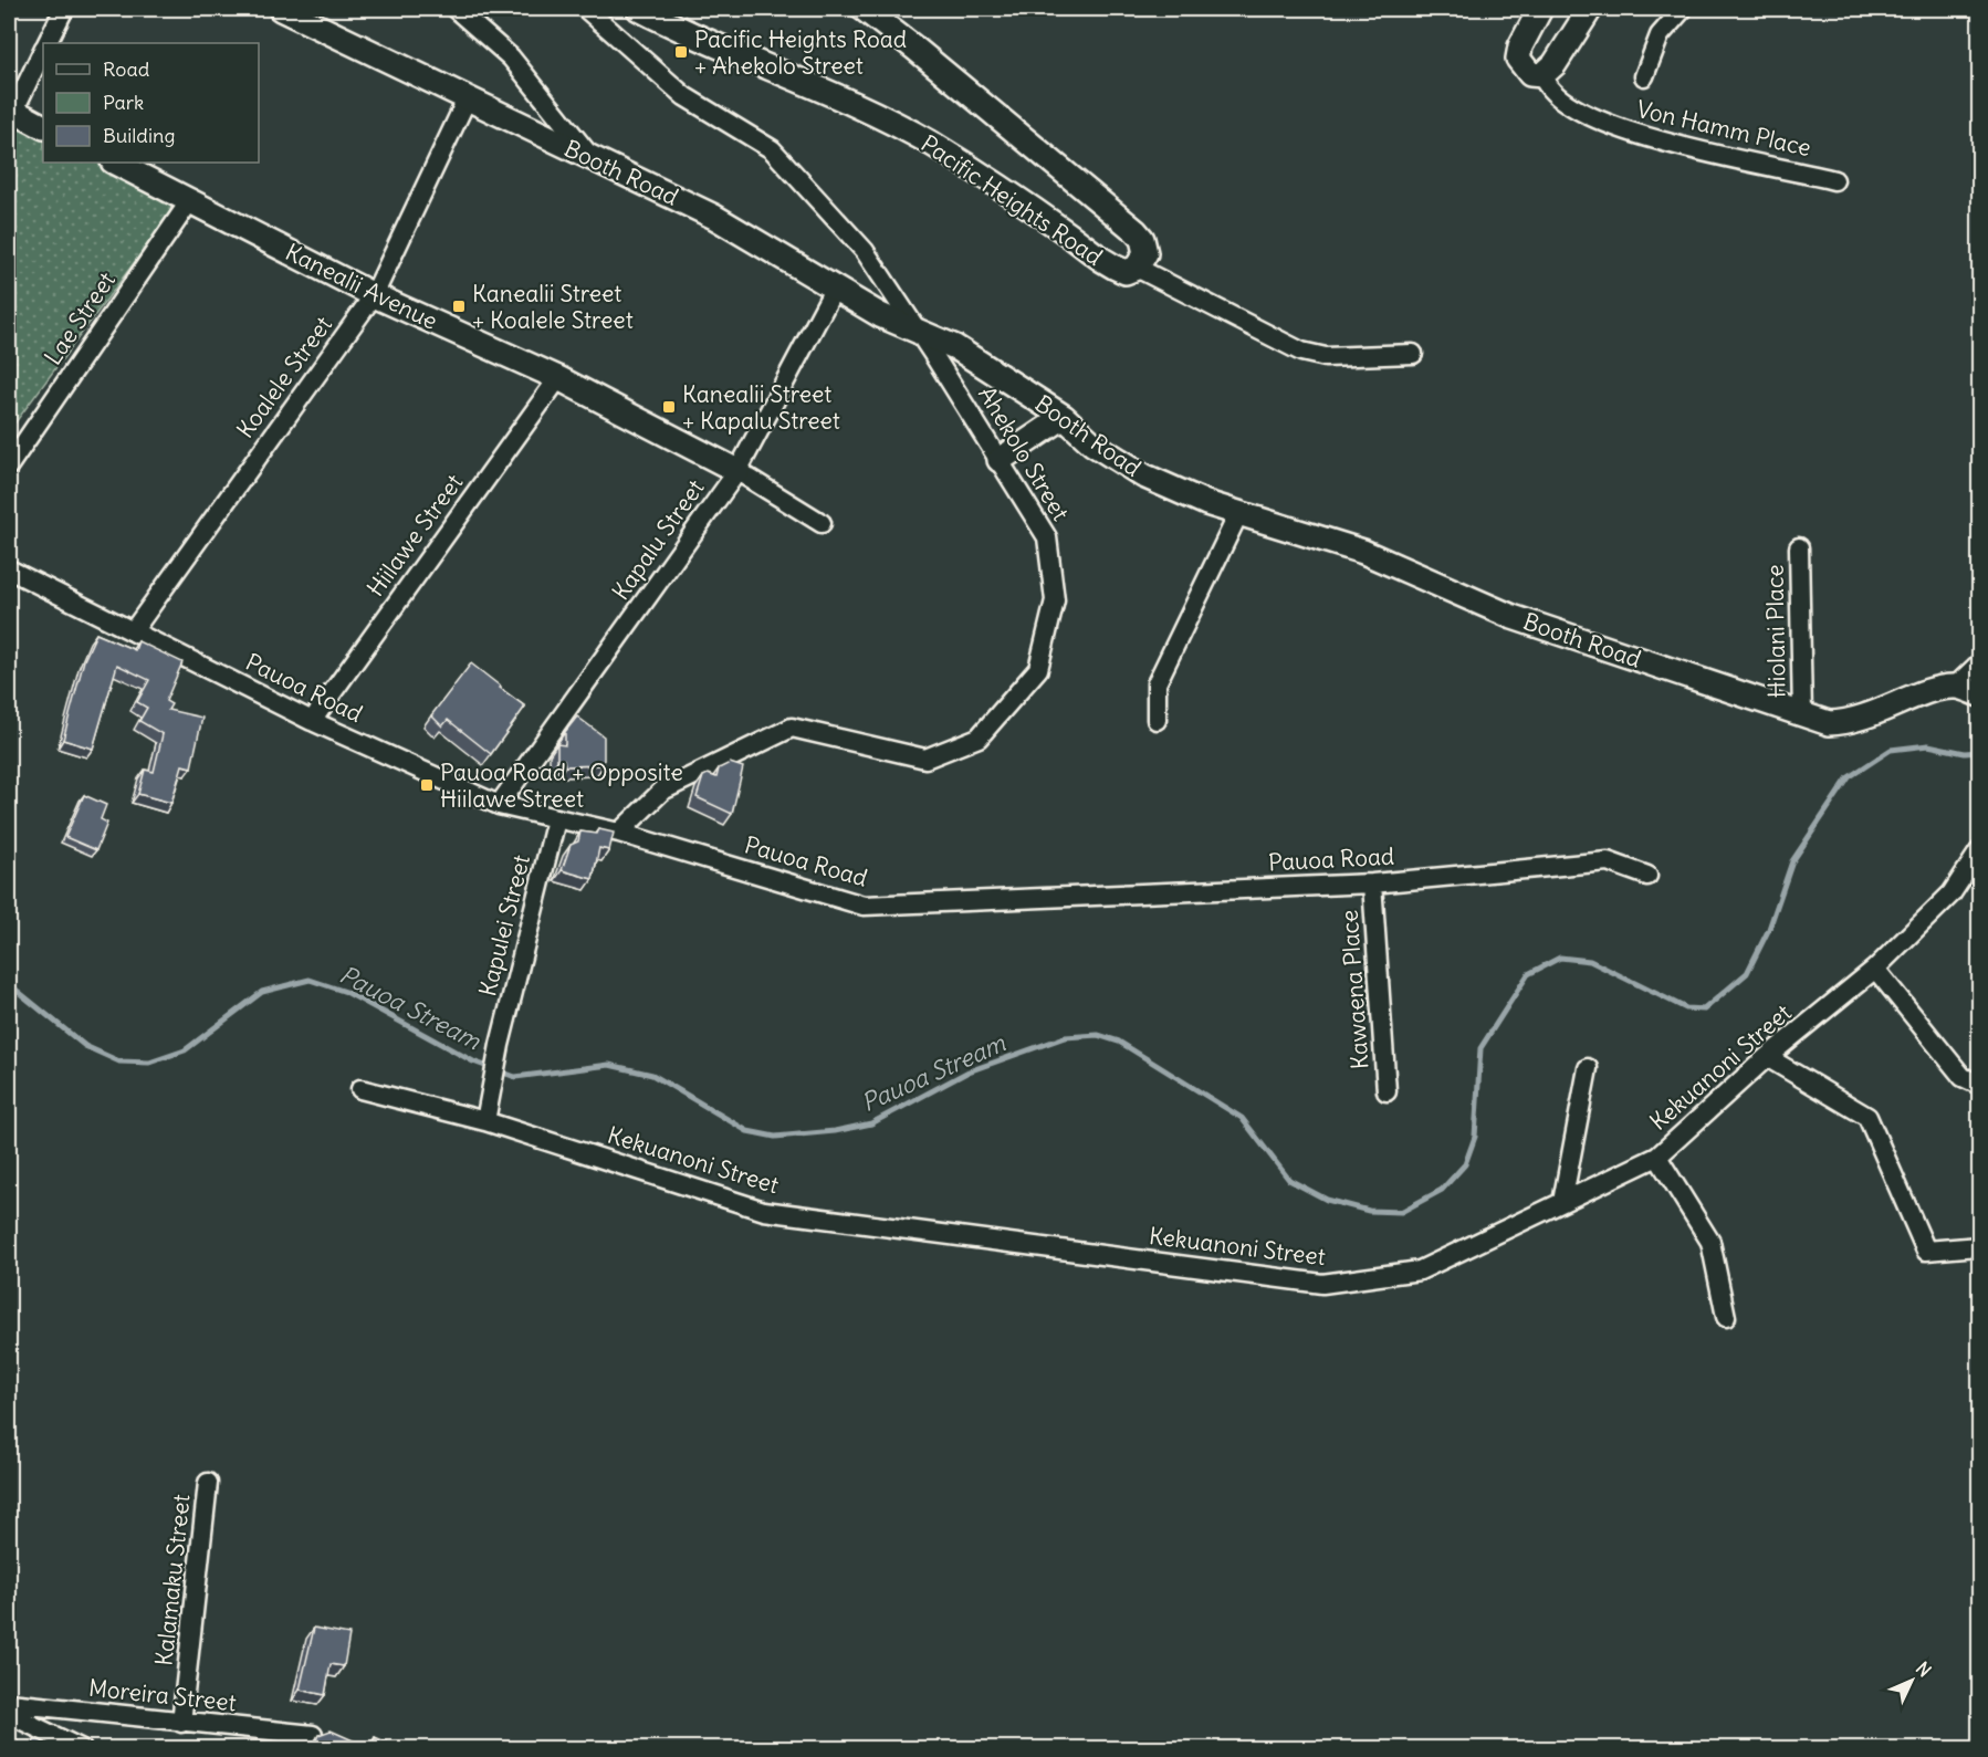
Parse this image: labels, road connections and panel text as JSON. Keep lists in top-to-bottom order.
{
  "streets": {
    "street": [
      "Von Hamm Place",
      "Booth Road",
      "Pacific Heights Road",
      "Kanealii Avenue",
      "Lae Street",
      "Koalele Street",
      "Ahekolo Street",
      "Hiilawe Street",
      "Kapalu Street",
      "Hiolani Place",
      "Pauoa Road",
      "Kapulei Street",
      "Kawaena Place",
      "Kekuanoni Street",
      "Kalamaku Street",
      "Moreira Street"
    ]
  },
  "crossings": [
    ["Booth Road", "Koalele Street"],
    ["Booth Road", "Ahekolo Street"],
    ["Booth Road", "Kapalu Street"],
    ["Booth Road", "Hiolani Place"],
    ["Kanealii Avenue", "Lae Street"],
    ["Kanealii Avenue", "Koalele Street"],
    ["Kanealii Avenue", "Hiilawe Street"],
    ["Kanealii Avenue", "Kapalu Street"],
    ["Koalele Street", "Pauoa Road"],
    ["Ahekolo Street", "Pauoa Road"],
    ["Hiilawe Street", "Pauoa Road"],
    ["Kapalu Street", "Pauoa Road"],
    ["Pauoa Road", "Kapulei Street"],
    ["Pauoa Road", "Kawaena Place"],
    ["Kapulei Street", "Kekuanoni Street"],
    ["Kalamaku Street", "Moreira Street"]
  ],
  "water": ["Pauoa Stream"],
  "places": {
    "transit": [
      "Pacific Heights Road + Ahekolo Street",
      "Kanealii Street + Koalele Street",
      "Kanealii Street + Kapalu Street",
      "Pauoa Road + Opposite Hiilawe Street"
    ]
  },
  "legend": ["Road", "Park", "Building"],
  "north": "top right"
}
